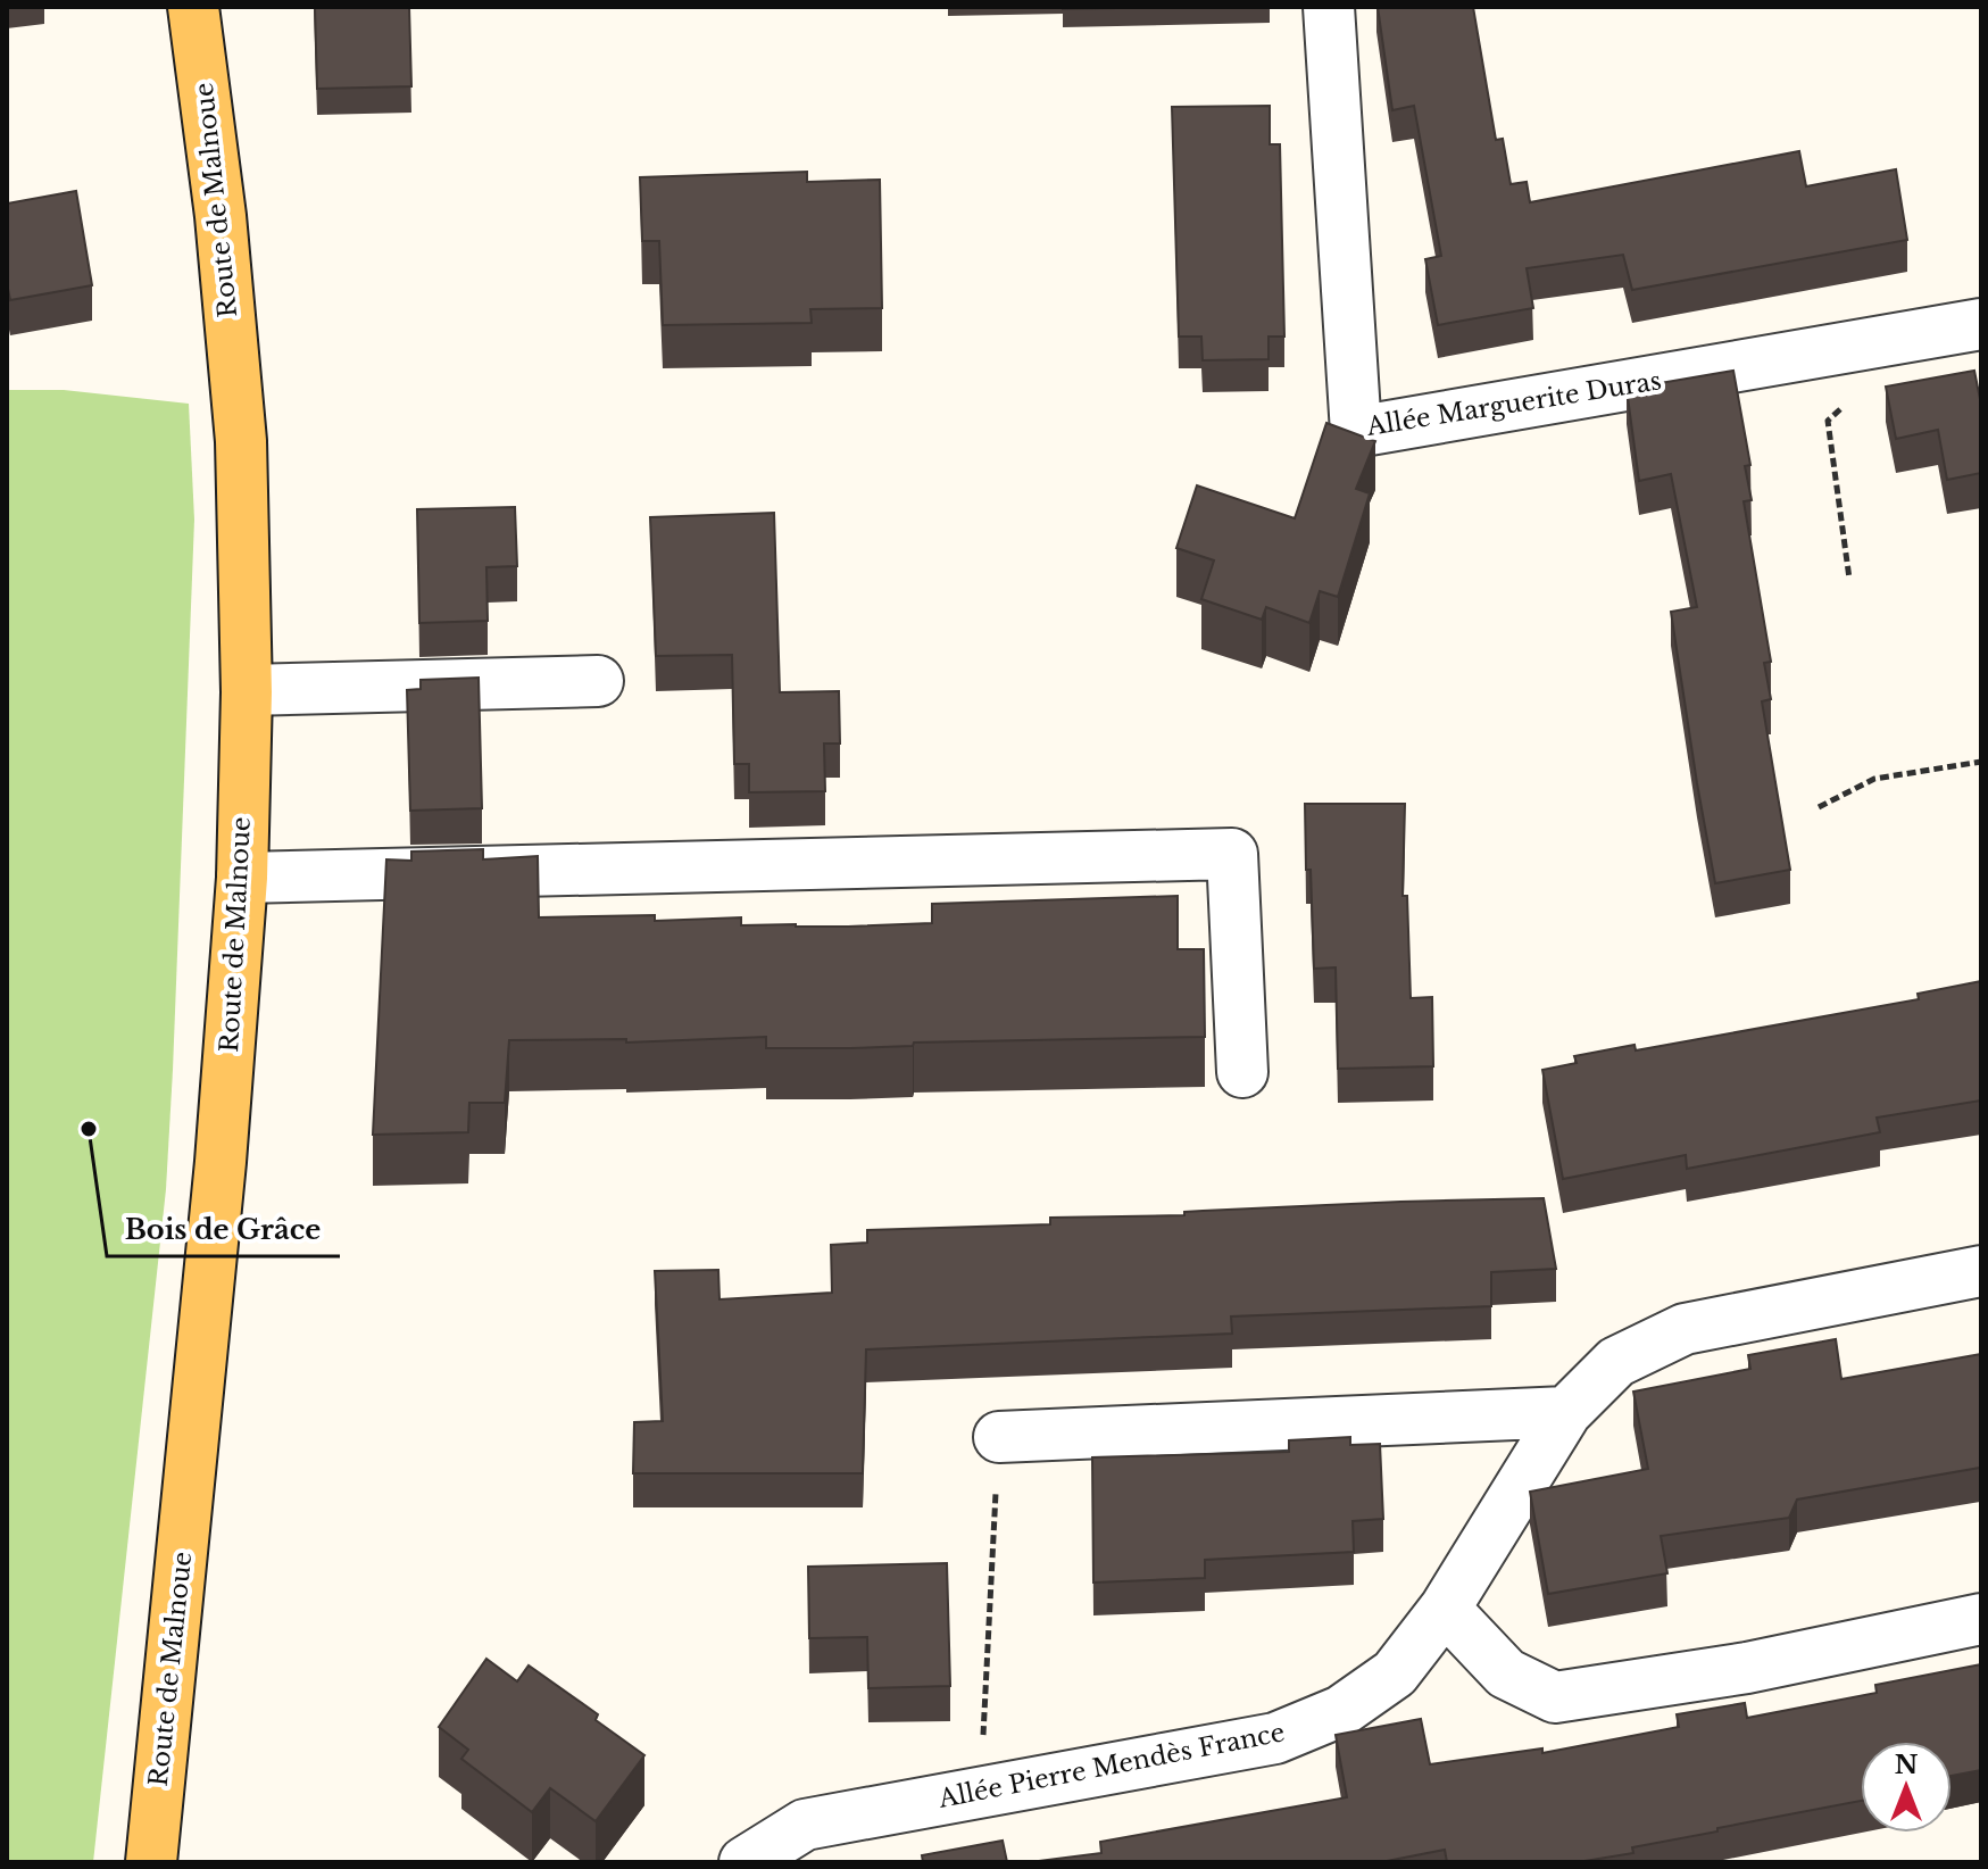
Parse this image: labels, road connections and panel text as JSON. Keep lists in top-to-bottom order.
{
  "streets": {
    "main road": ["Route de Malnoue"],
    "street": ["Allée Marguerite Duras", "Allée Pierre Mendès France"]
  },
  "places": ["Bois de Grâce"],
  "north": "top"
}
